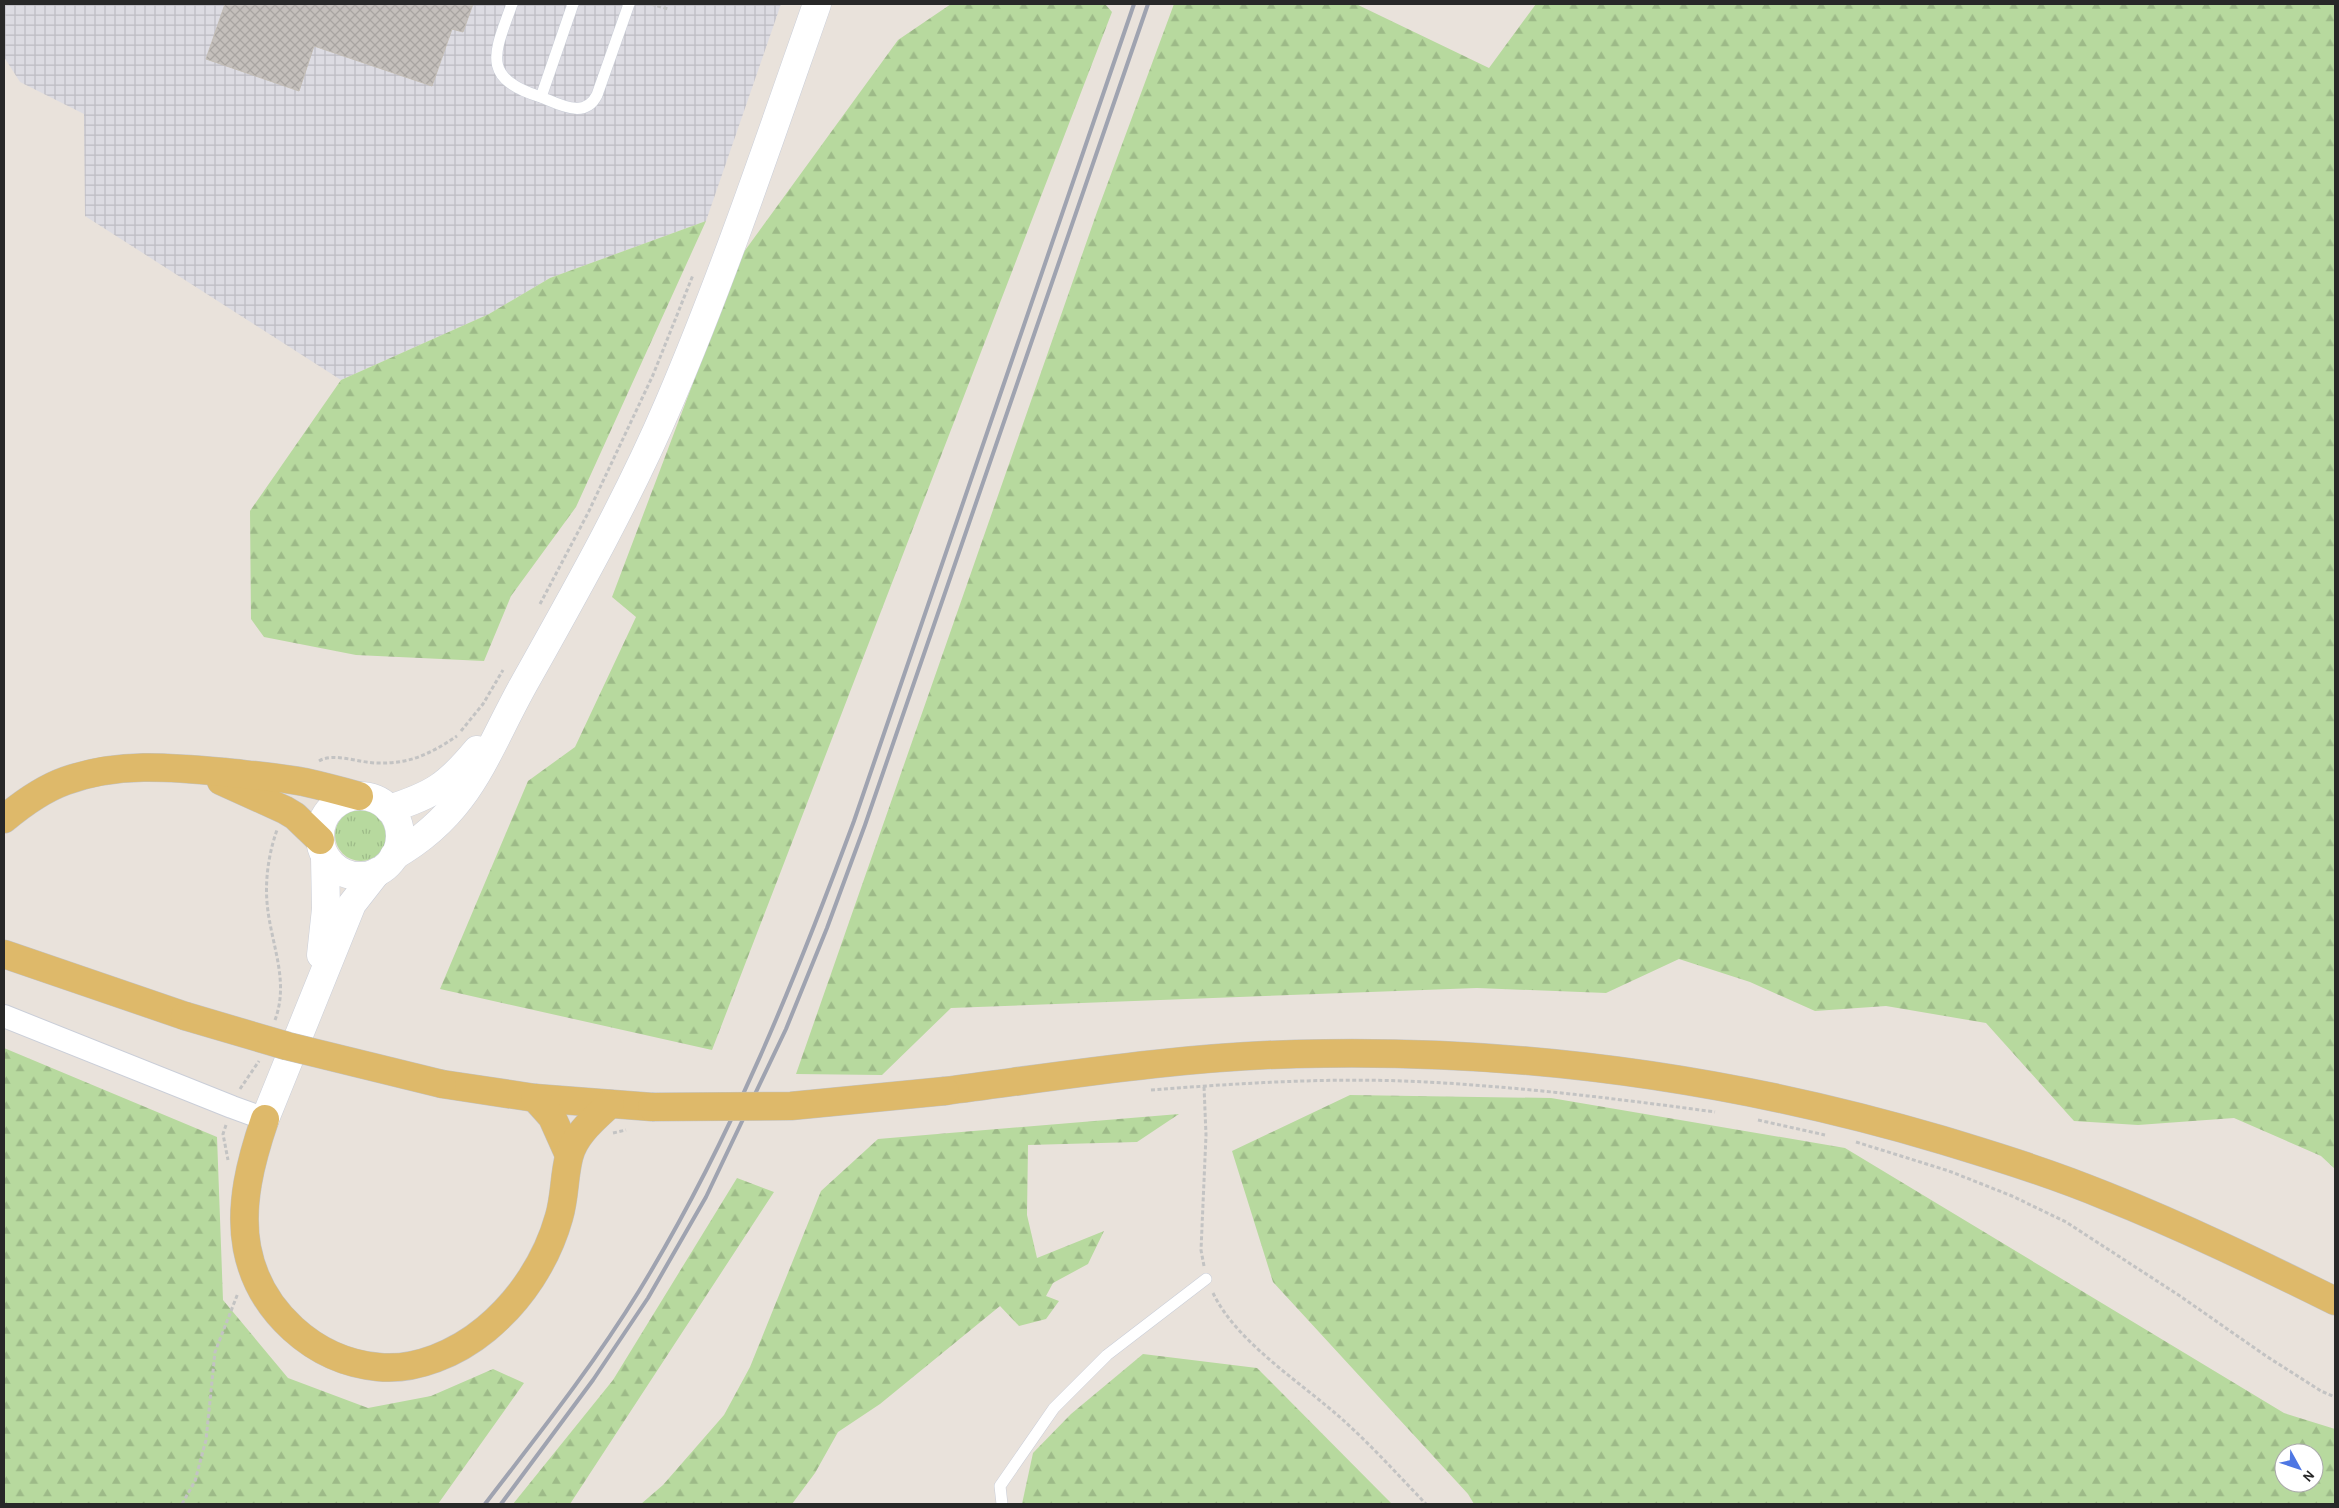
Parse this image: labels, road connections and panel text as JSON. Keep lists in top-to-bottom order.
{
  "north": "bottom right"
}
